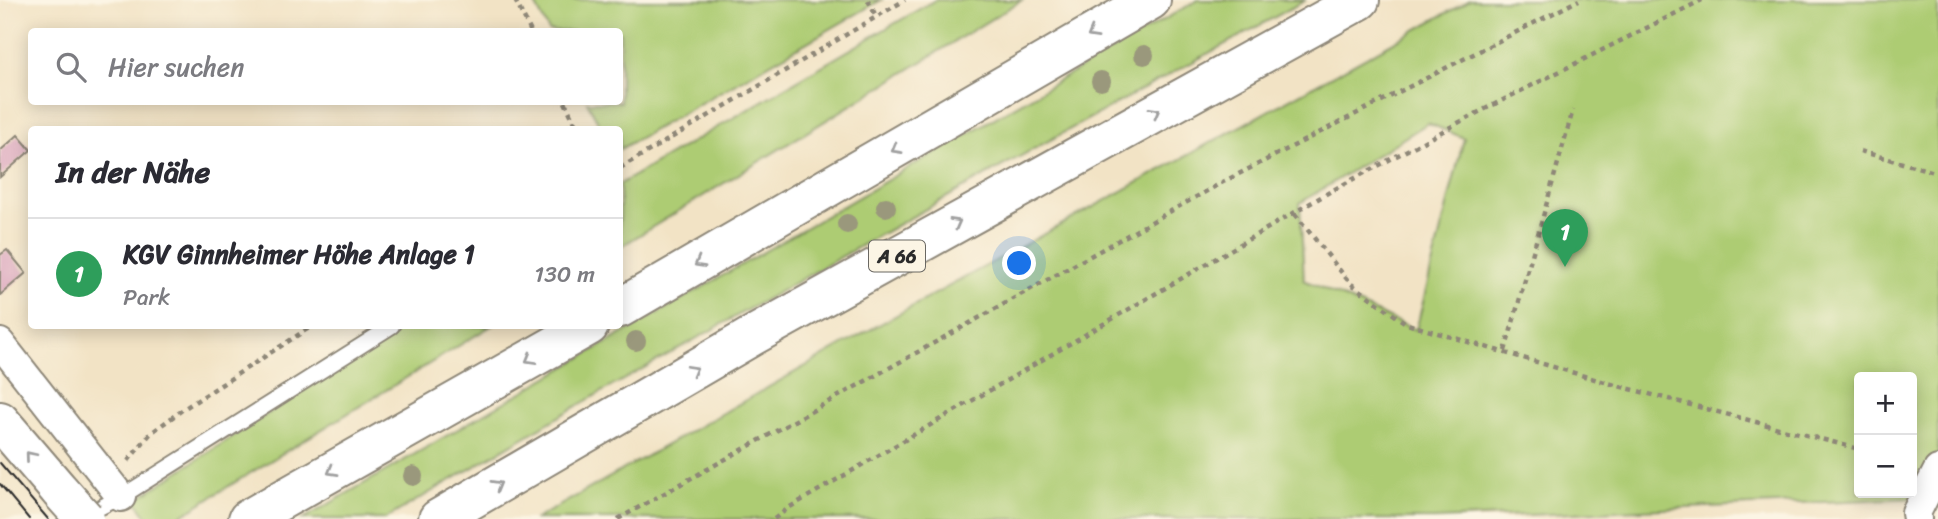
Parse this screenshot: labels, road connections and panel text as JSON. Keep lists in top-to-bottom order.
{
  "streets": {
    "main road": ["A 66"]
  },
  "page": {
    "search": "Hier suchen",
    "heading": "In der Nähe",
    "pins": "1",
    "list": [
      {
        "mark": "1",
        "name": "KGV Ginnheimer Höhe Anlage 1",
        "note": "Park",
        "value": "130 m"
      }
    ],
    "map_buttons": ["+", "−"]
  }
}
